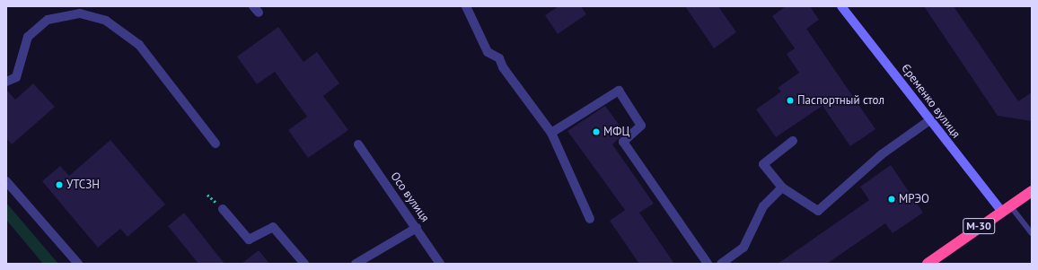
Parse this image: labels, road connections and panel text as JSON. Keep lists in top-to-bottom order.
{
  "streets": {
    "highway": ["М-30"],
    "street": ["Єременко вулиця", "Осо вулиця"]
  },
  "crossings": [
    ["Єременко вулиця", "М-30"]
  ],
  "places": [
    "Паспортный стол",
    "МФЦ",
    "УТСЗН",
    "МРЭО"
  ]
}
